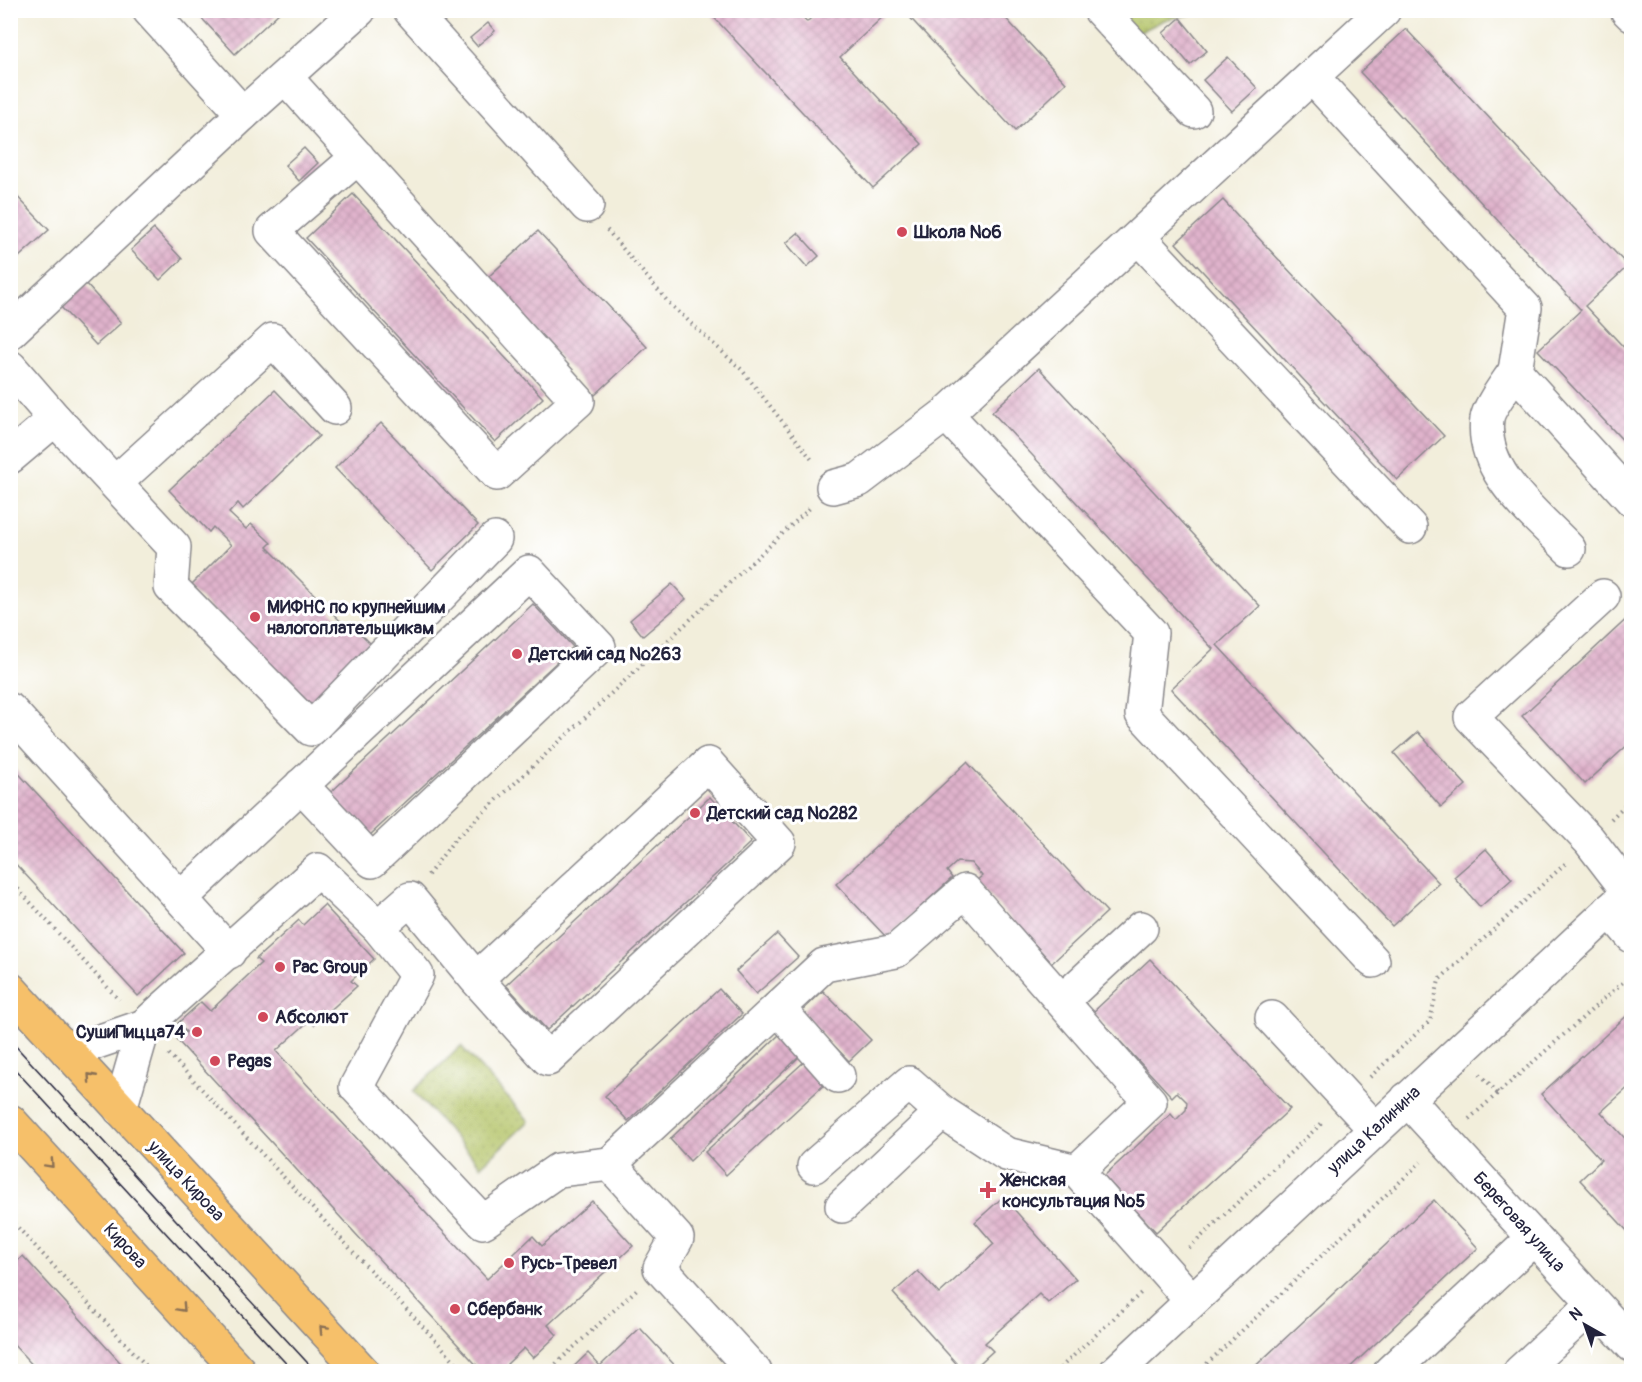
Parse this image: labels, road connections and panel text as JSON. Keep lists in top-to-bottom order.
{
  "streets": {
    "main road": ["улица Кирова", "Кирова"],
    "street": ["улица Калинина", "Береговая улица"]
  },
  "crossings": [
    ["улица Калинина", "Береговая улица"]
  ],
  "one_way": ["улица Кирова", "Кирова"],
  "places": {
    "other": [
      "Школа №6",
      "МИФНС по крупнейшим налогоплательщикам",
      "Детский сад №263",
      "Детский сад №282",
      "Pac Group",
      "Абсолют",
      "СушиПицца74",
      "Pegas",
      "Русь-Тревел",
      "Сбербанк"
    ],
    "health": ["Женская консультация №5"]
  },
  "north": "top left"
}
